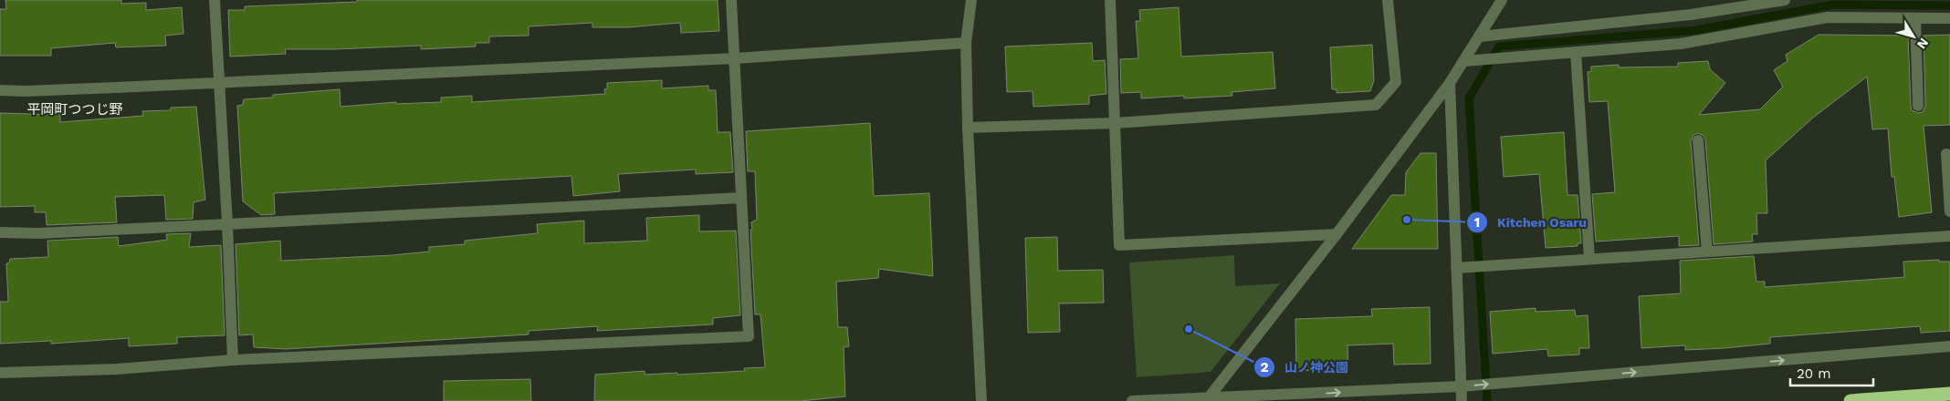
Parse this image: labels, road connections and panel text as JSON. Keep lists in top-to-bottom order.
{
  "districts": ["平岡町つつじ野"],
  "places": ["Kitchen Osaru", "山ノ神公園"],
  "scale_bar": "20 m",
  "north": "bottom right"
}
